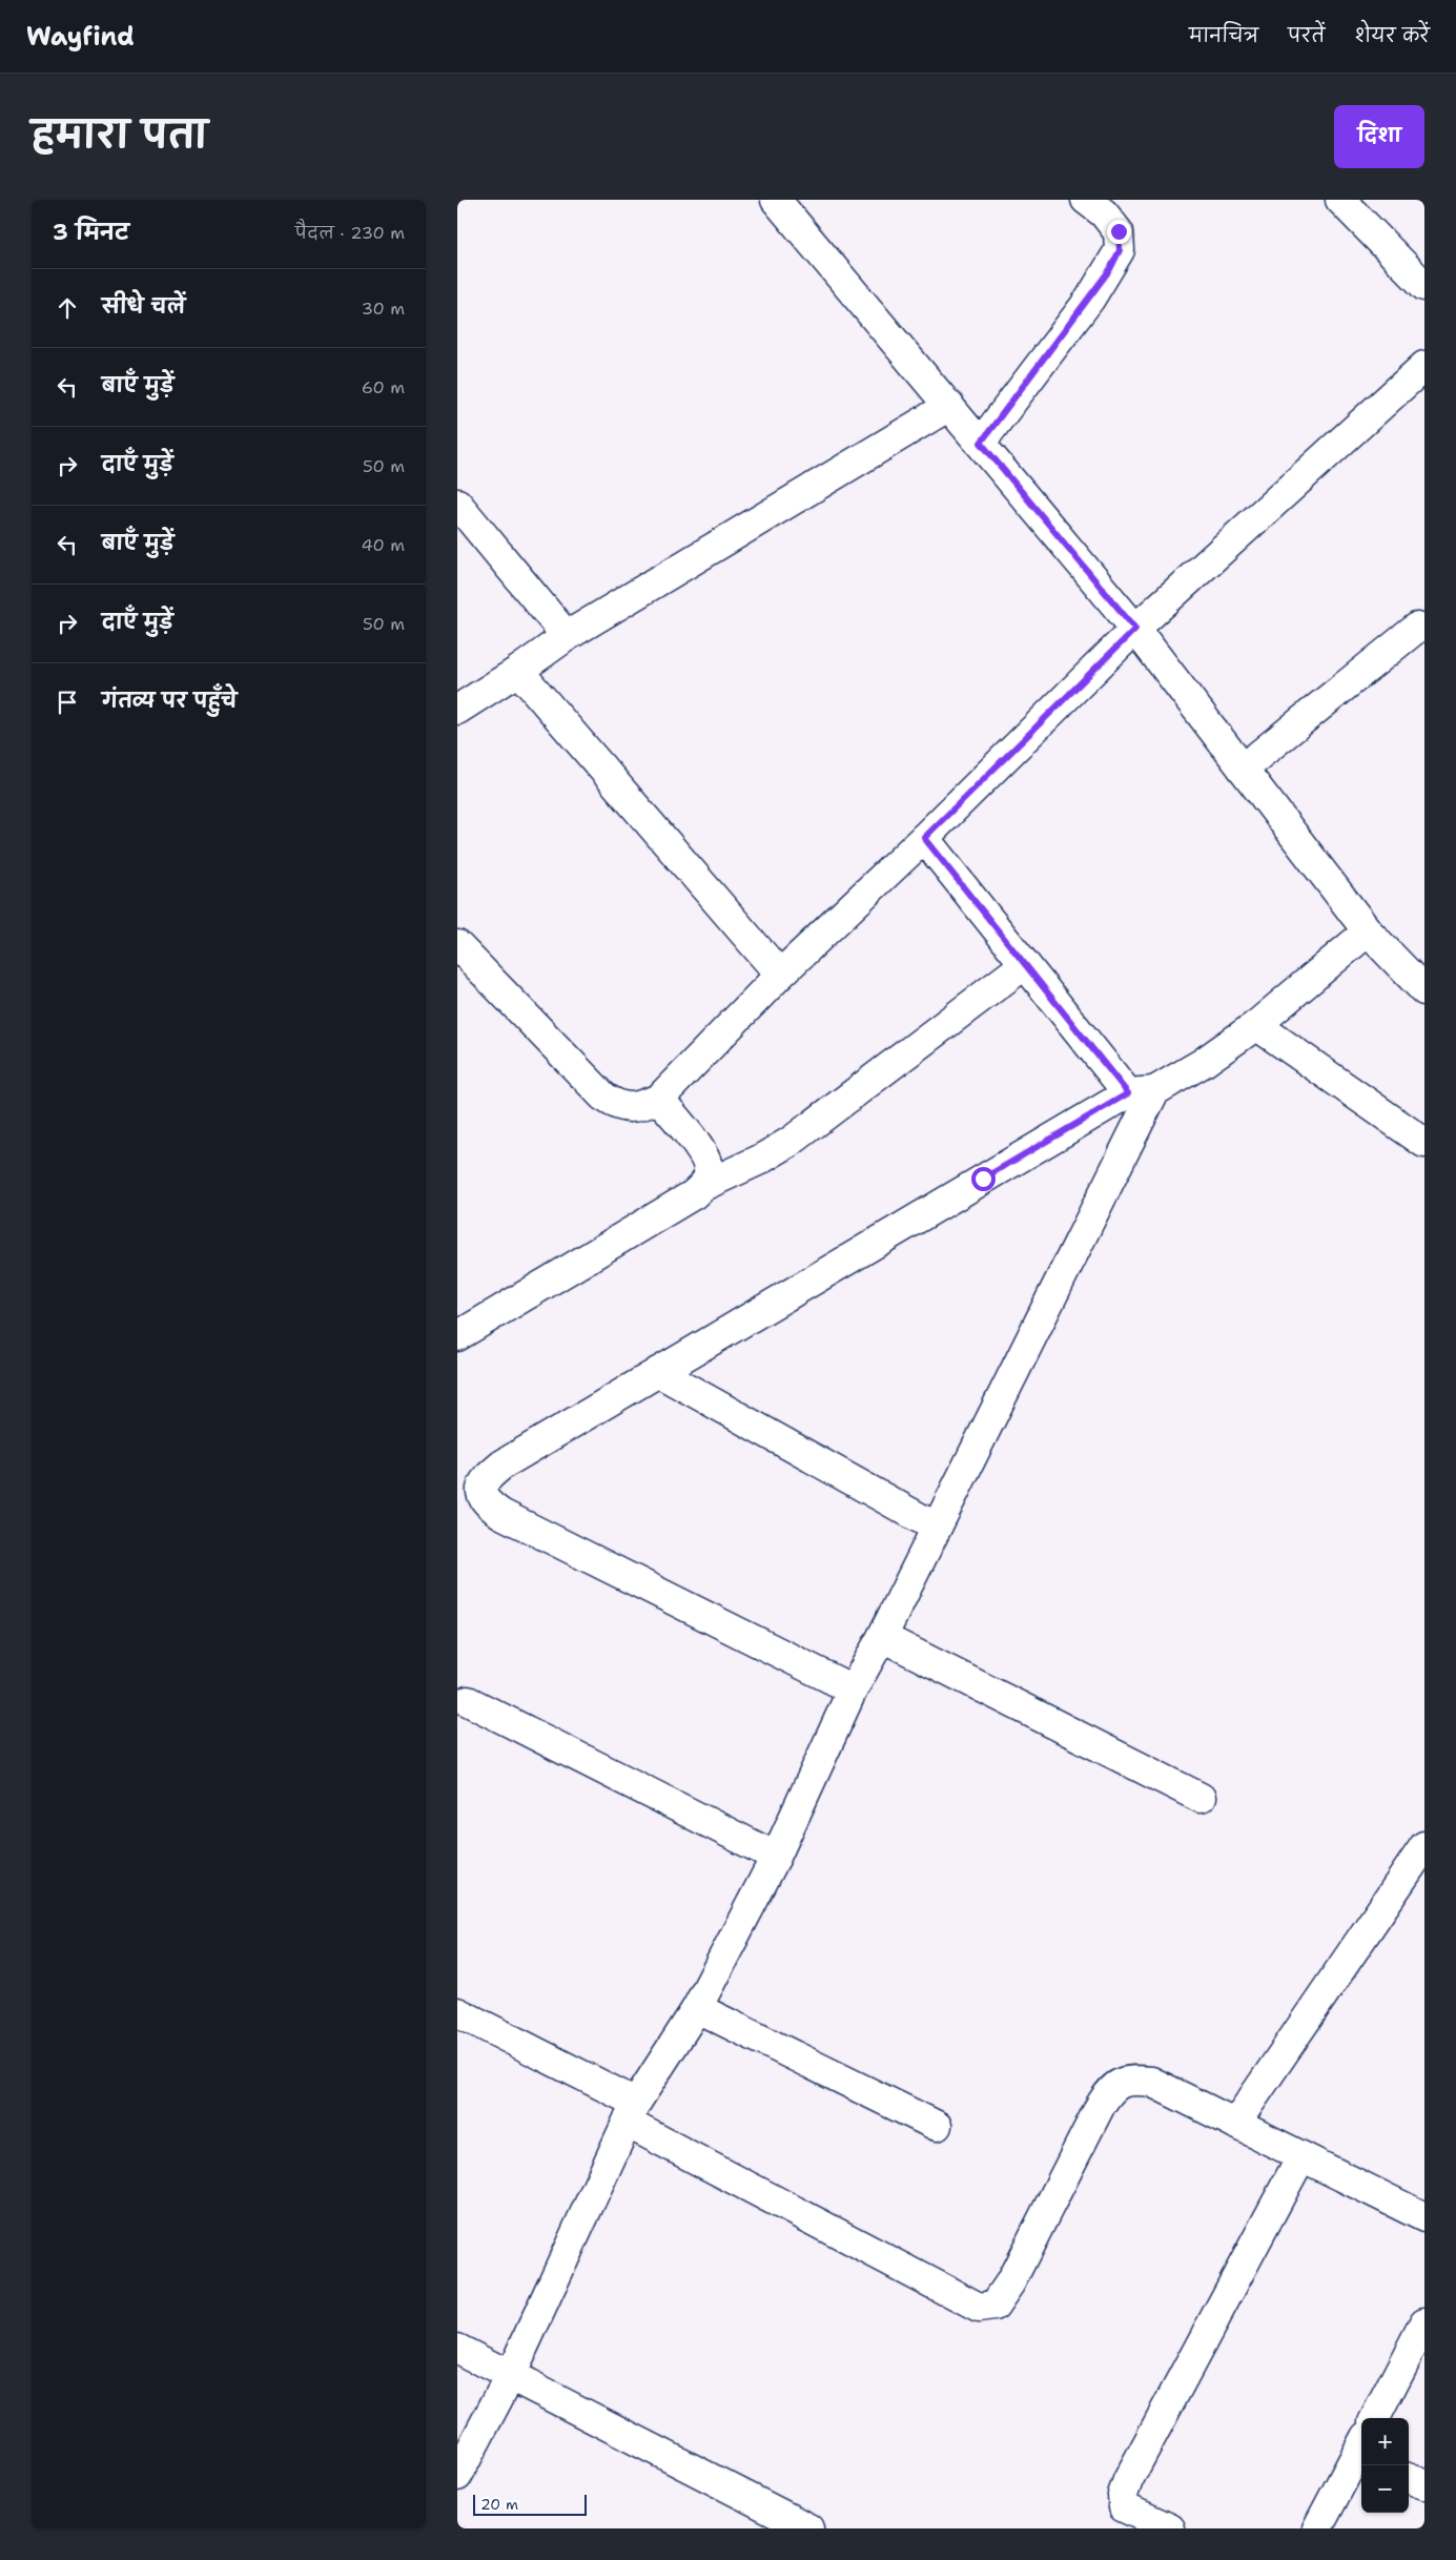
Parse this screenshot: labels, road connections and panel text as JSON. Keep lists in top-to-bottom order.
{
  "scale_bar": "20 m",
  "page": {
    "header": "Wayfind",
    "nav": ["मानचित्र", "परतें", "शेयर करें"],
    "title": "हमारा पता",
    "buttons": "दिशा",
    "heading": ["3 मिनट", "पैदल · 230 m"],
    "list": [
      ["सीधे चलें", "30 m"],
      ["बाएँ मुड़ें", "60 m"],
      ["दाएँ मुड़ें", "50 m"],
      ["बाएँ मुड़ें", "40 m"],
      ["दाएँ मुड़ें", "50 m"],
      "गंतव्य पर पहुँचे"
    ],
    "map_buttons": ["+", "−"],
    "scale": "20 m"
  }
}
